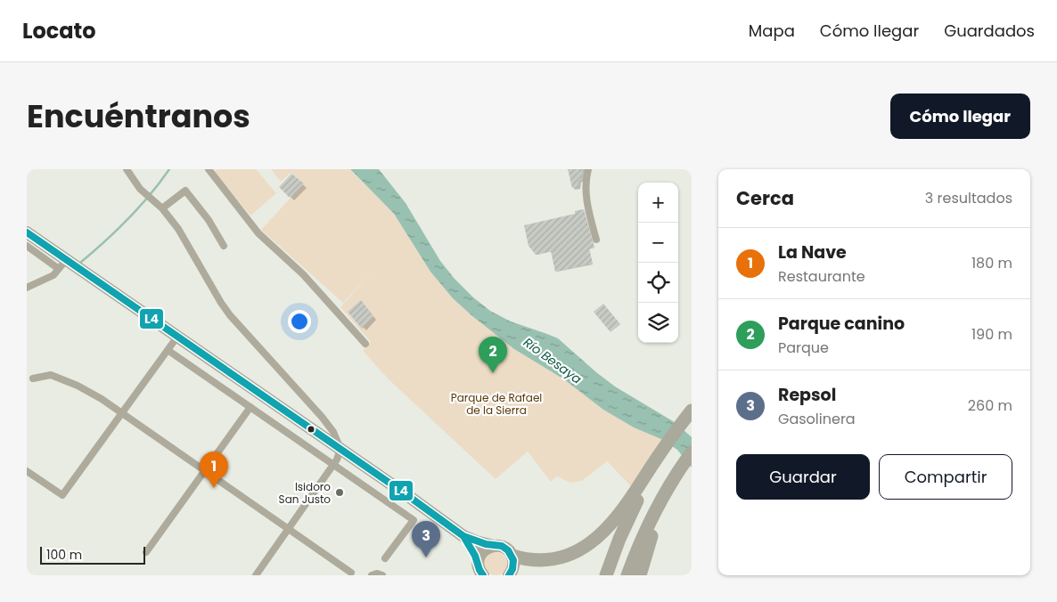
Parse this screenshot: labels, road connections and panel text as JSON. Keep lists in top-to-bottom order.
{
  "water": ["Río Besaya"],
  "parks": ["Parque de Rafael de la Sierra"],
  "places": ["Isidoro San Justo"],
  "lines": ["transit line L4"],
  "scale_bar": "100 m",
  "page": {
    "header": "Locato",
    "nav": ["Mapa", "Cómo llegar", "Guardados"],
    "title": "Encuéntranos",
    "buttons": [
      "Cómo llegar",
      ["Guardar", "Compartir"]
    ],
    "heading": ["Cerca", "3 resultados"],
    "map_buttons": ["+", "−"],
    "list": [
      {
        "mark": "1",
        "name": "La Nave",
        "note": "Restaurante",
        "value": "180 m"
      },
      {
        "mark": "2",
        "name": "Parque canino",
        "note": "Parque",
        "value": "190 m"
      },
      {
        "mark": "3",
        "name": "Repsol",
        "note": "Gasolinera",
        "value": "260 m"
      }
    ],
    "pins": ["2", "1", "3"],
    "scale": "100 m"
  }
}
